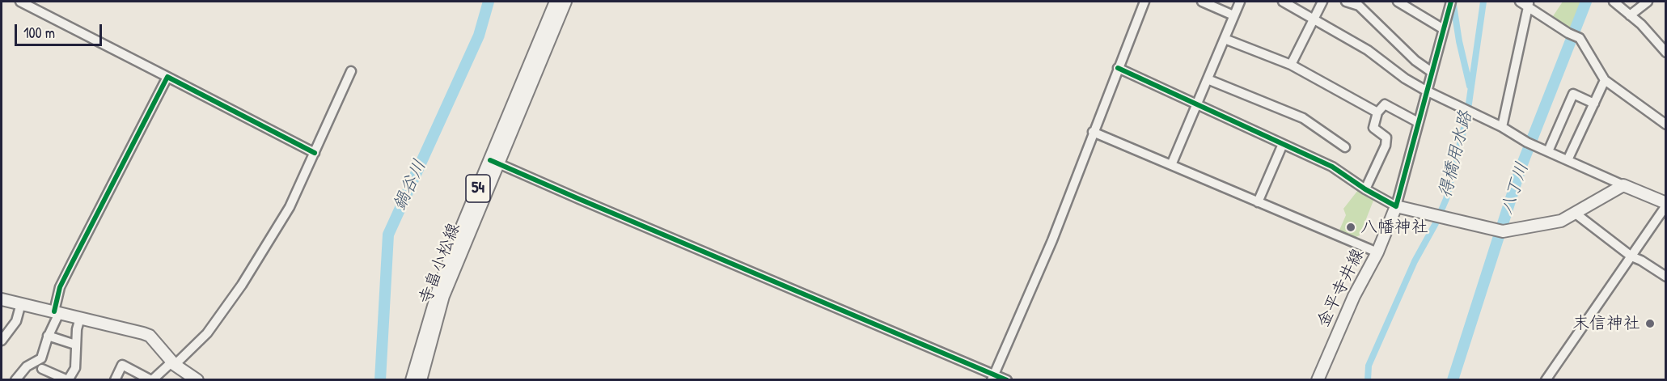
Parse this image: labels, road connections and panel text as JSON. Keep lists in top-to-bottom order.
{
  "streets": {
    "main road": ["54", "寺畠小松線", "金平寺井線"]
  },
  "water": ["得橋用水路", "鍋谷川", "八丁川"],
  "places": ["八幡神社", "末信神社"],
  "scale_bar": "100 m"
}
